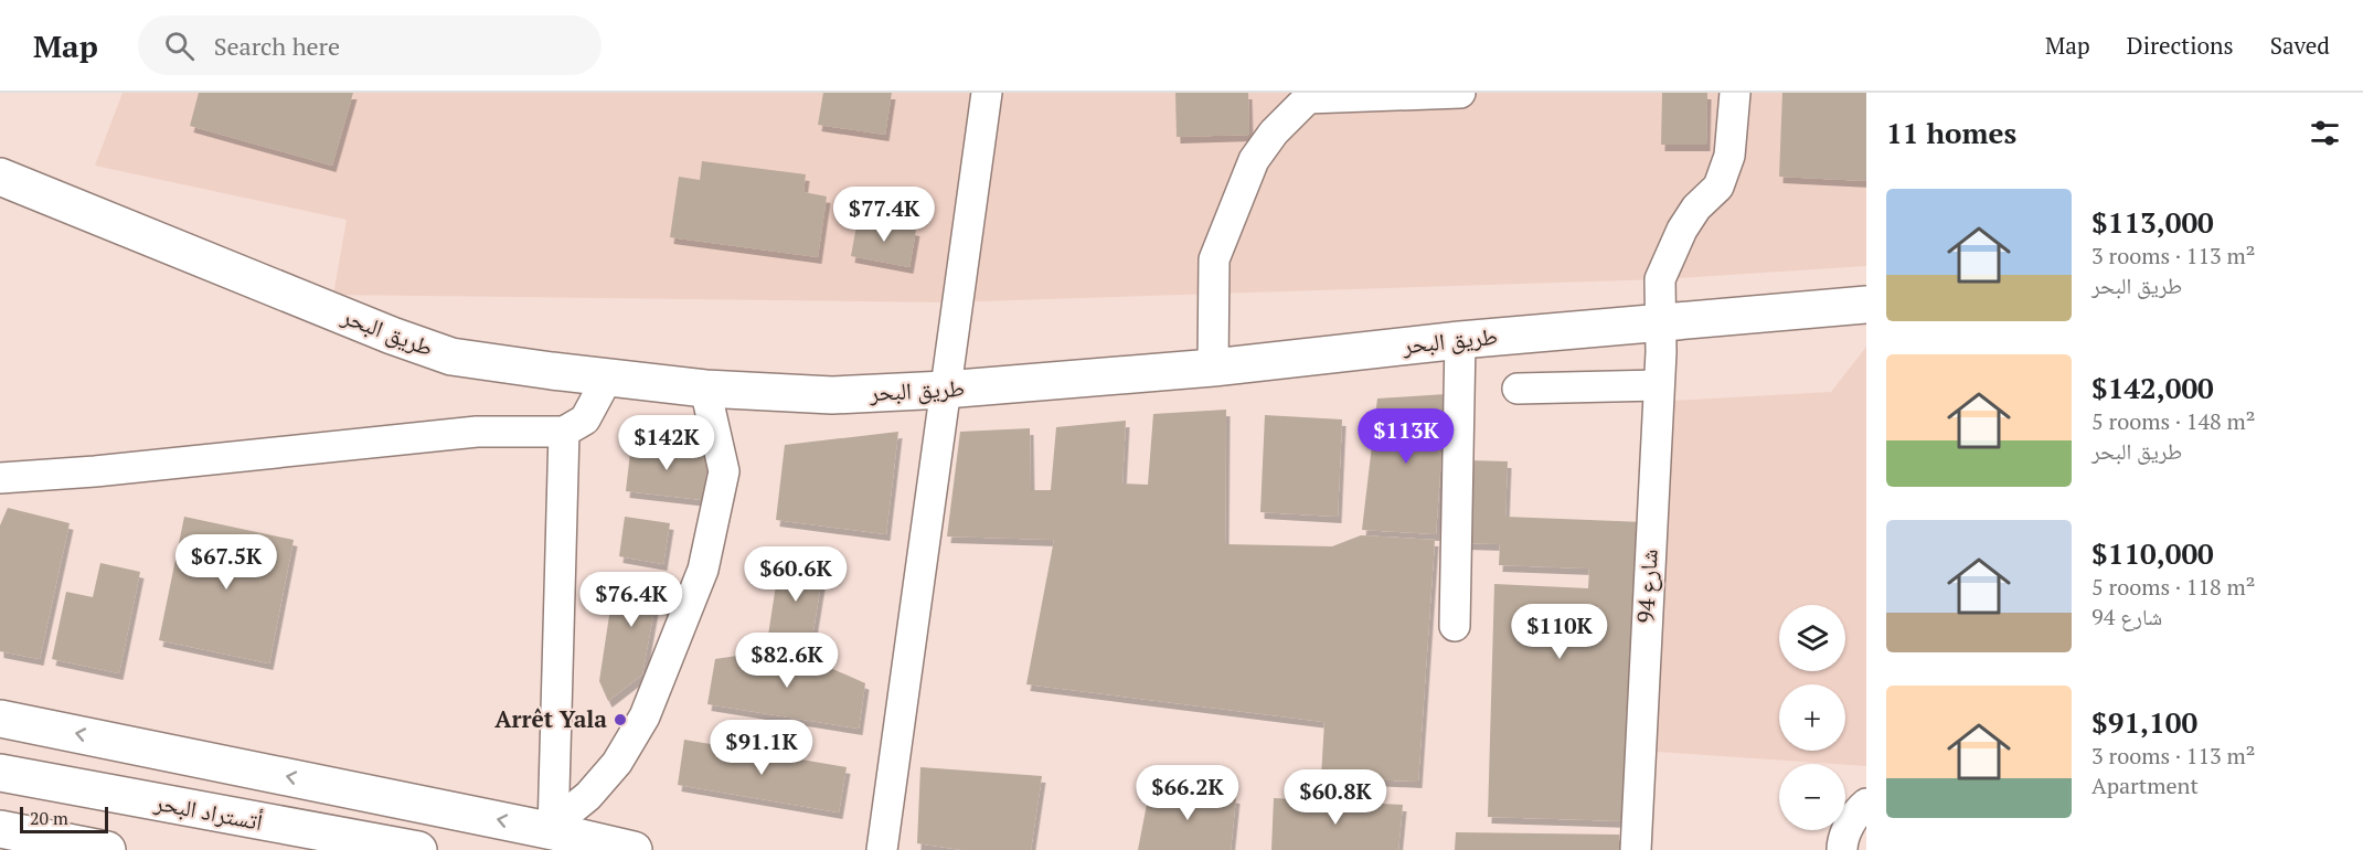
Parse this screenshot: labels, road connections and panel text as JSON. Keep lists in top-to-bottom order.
{
  "streets": {
    "highway": ["طريق البحر", "أتستراد البحر"],
    "street": ["شارع 94"]
  },
  "crossings": [
    ["طريق البحر", "شارع 94"]
  ],
  "places": ["Arrêt Yala"],
  "scale_bar": "20 m",
  "page": {
    "header": "Map",
    "search": "Search here",
    "nav": ["Map", "Directions", "Saved"],
    "heading": "11 homes",
    "list": [
      {
        "name": "$113,000",
        "note": "3 rooms · 113 m² · طريق البحر"
      },
      {
        "name": "$142,000",
        "note": "5 rooms · 148 m² · طريق البحر"
      },
      {
        "name": "$110,000",
        "note": "5 rooms · 118 m² · شارع 94"
      },
      {
        "name": "$91,100",
        "note": "3 rooms · 113 m² · Apartment"
      }
    ],
    "price": [
      "$77.4K",
      "$113K",
      "$142K",
      "$67.5K",
      "$60.6K",
      "$76.4K",
      "$110K",
      "$82.6K",
      "$91.1K",
      "$66.2K",
      "$60.8K"
    ],
    "map_buttons": ["+", "−"],
    "scale": "20 m"
  }
}
